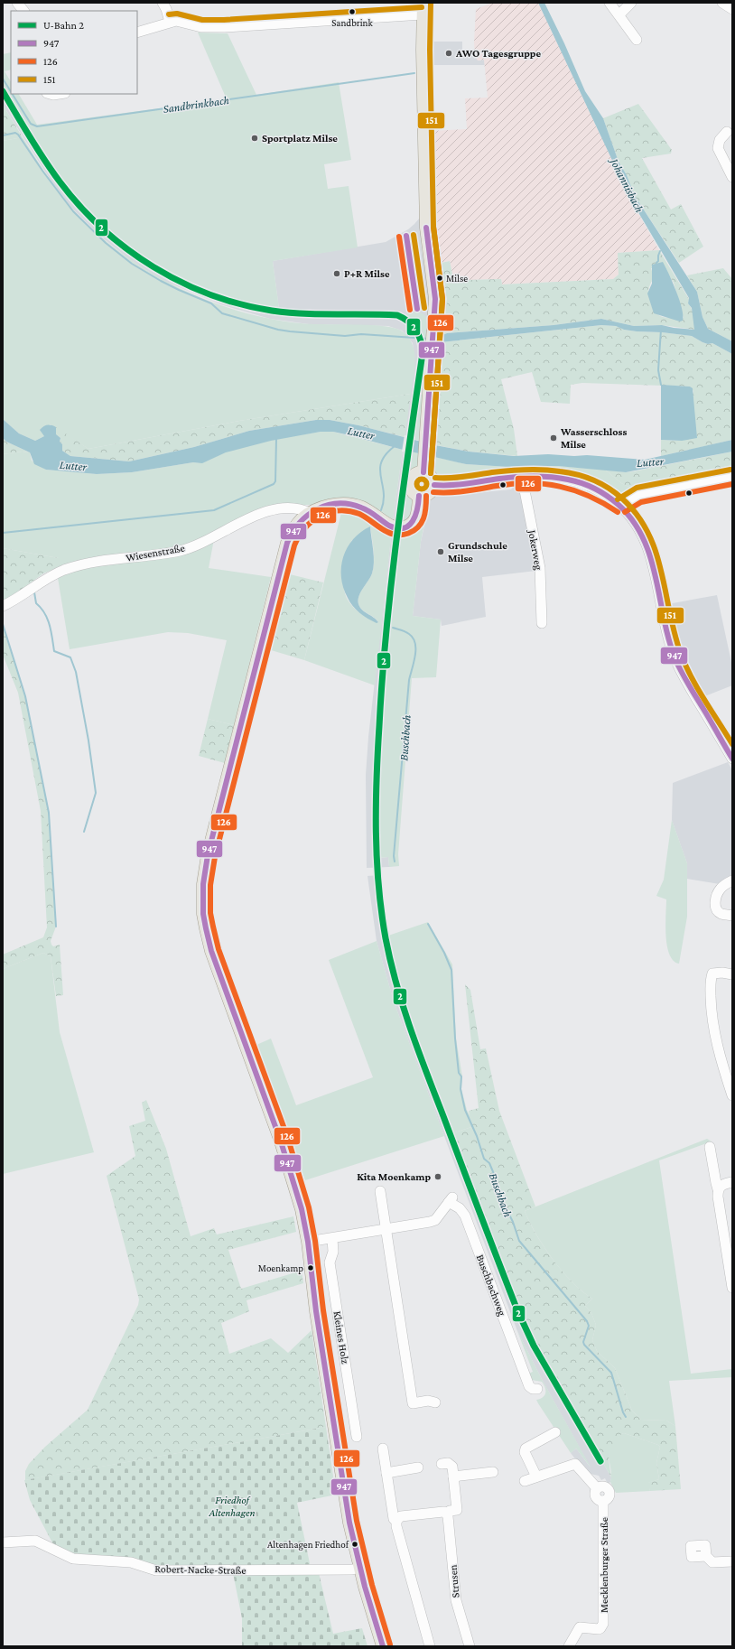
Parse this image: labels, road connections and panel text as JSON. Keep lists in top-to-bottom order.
{
  "streets": {
    "street": [
      "Jokerweg",
      "Wiesenstraße",
      "Buschbachweg",
      "Kleines Holz",
      "Mecklenburger Straße",
      "Robert-Nacke-Straße",
      "Strusen"
    ]
  },
  "water": [
    "Sandbrinkbach",
    "Johannisbach",
    "Lutter",
    "Buschbach"
  ],
  "parks": ["Friedhof Altenhagen"],
  "places": [
    "Sandbrink",
    "AWO Tagesgruppe",
    "Sportplatz Milse",
    "P+R Milse",
    "Milse",
    "Wasserschloss Milse",
    "Grundschule Milse",
    "Kita Moenkamp",
    "Moenkamp",
    "Altenhagen Friedhof"
  ],
  "lines": [
    "transit line 151",
    "metro line 2",
    "transit line 126",
    "transit line 947"
  ],
  "legend": [
    "U-Bahn 2",
    "947",
    "126",
    "151"
  ]
}
